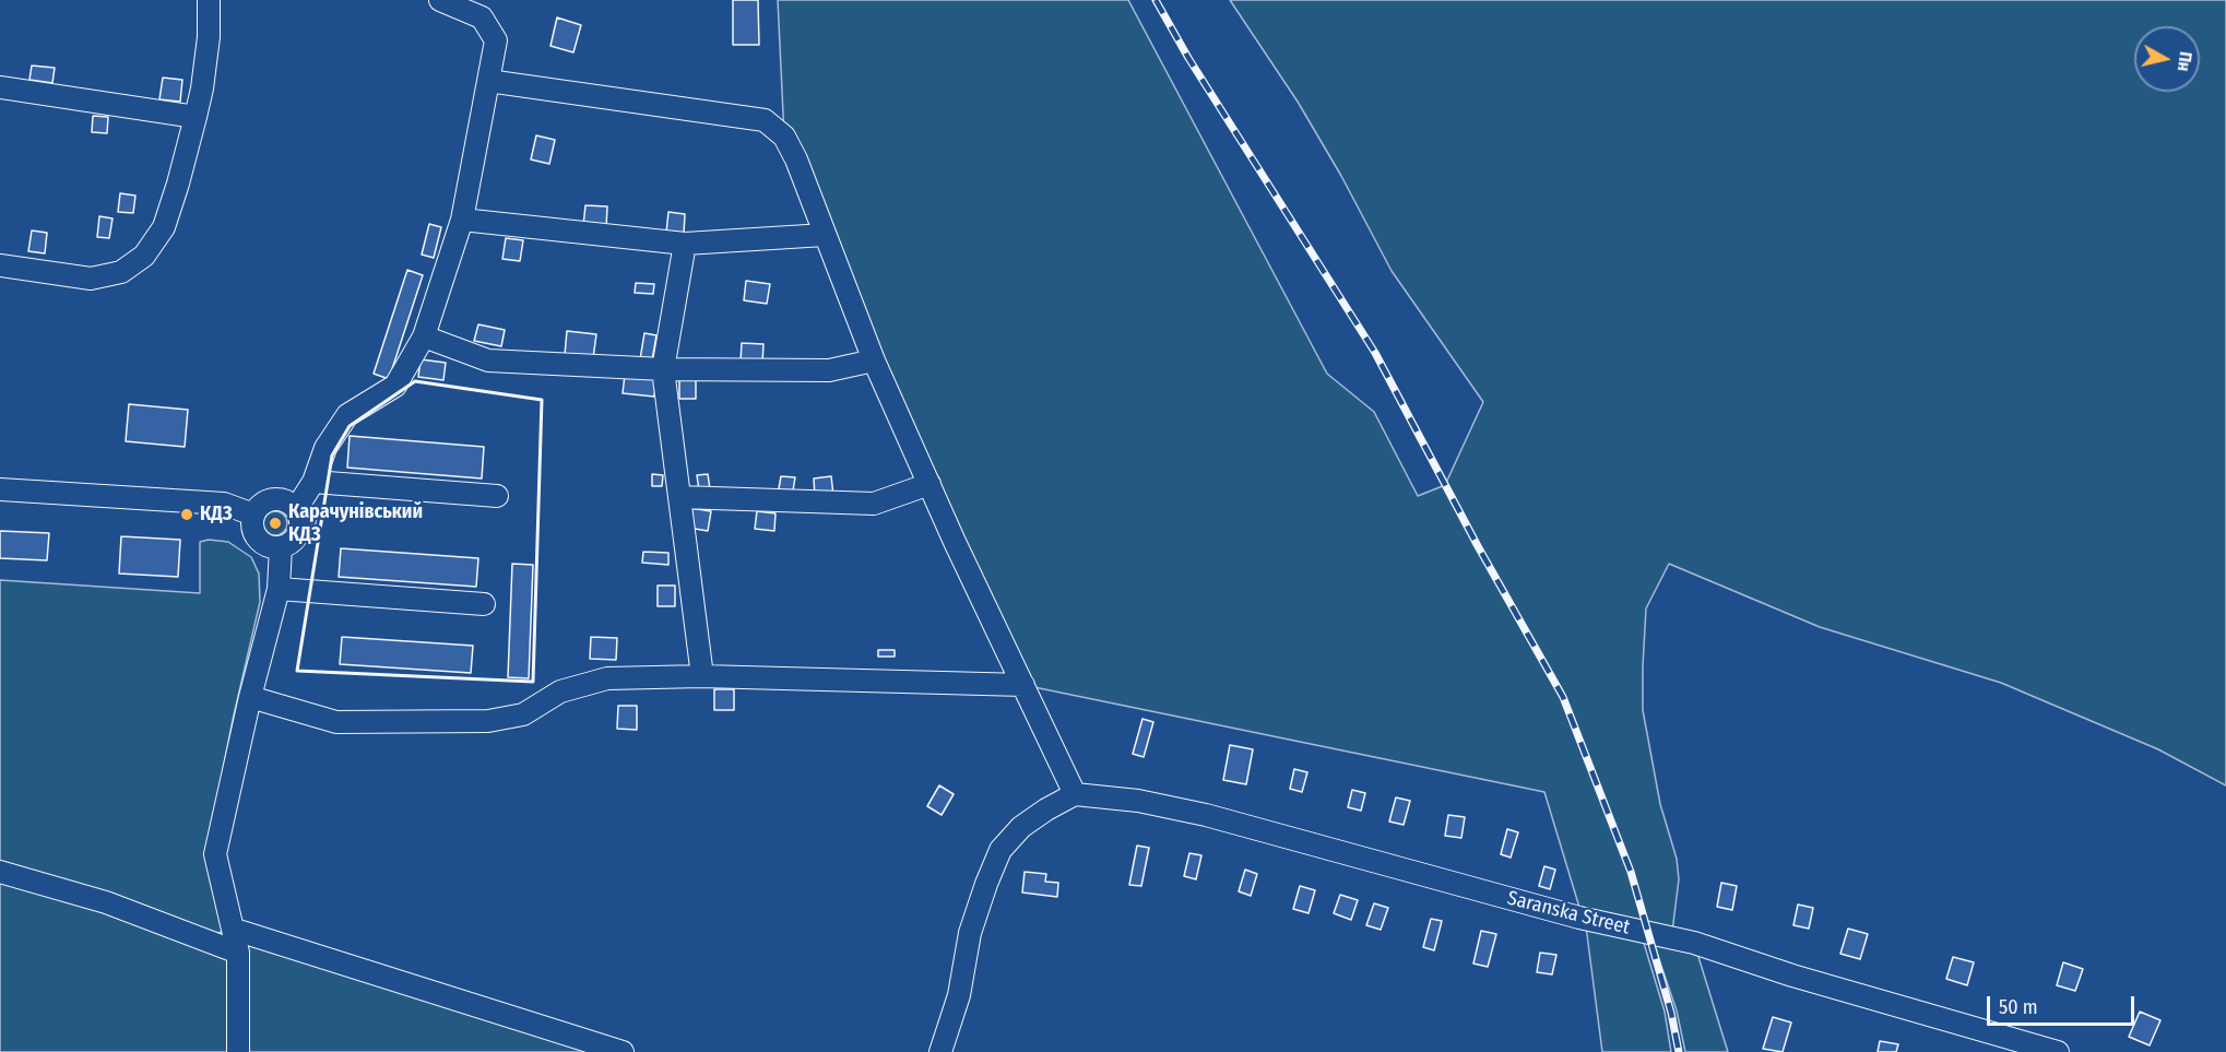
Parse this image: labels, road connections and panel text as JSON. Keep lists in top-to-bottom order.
{
  "streets": {
    "street": ["Saranska Street"]
  },
  "places": ["КДЗ", "Карачунівський КДЗ"],
  "scale_bar": "50 m",
  "north": "right"
}
